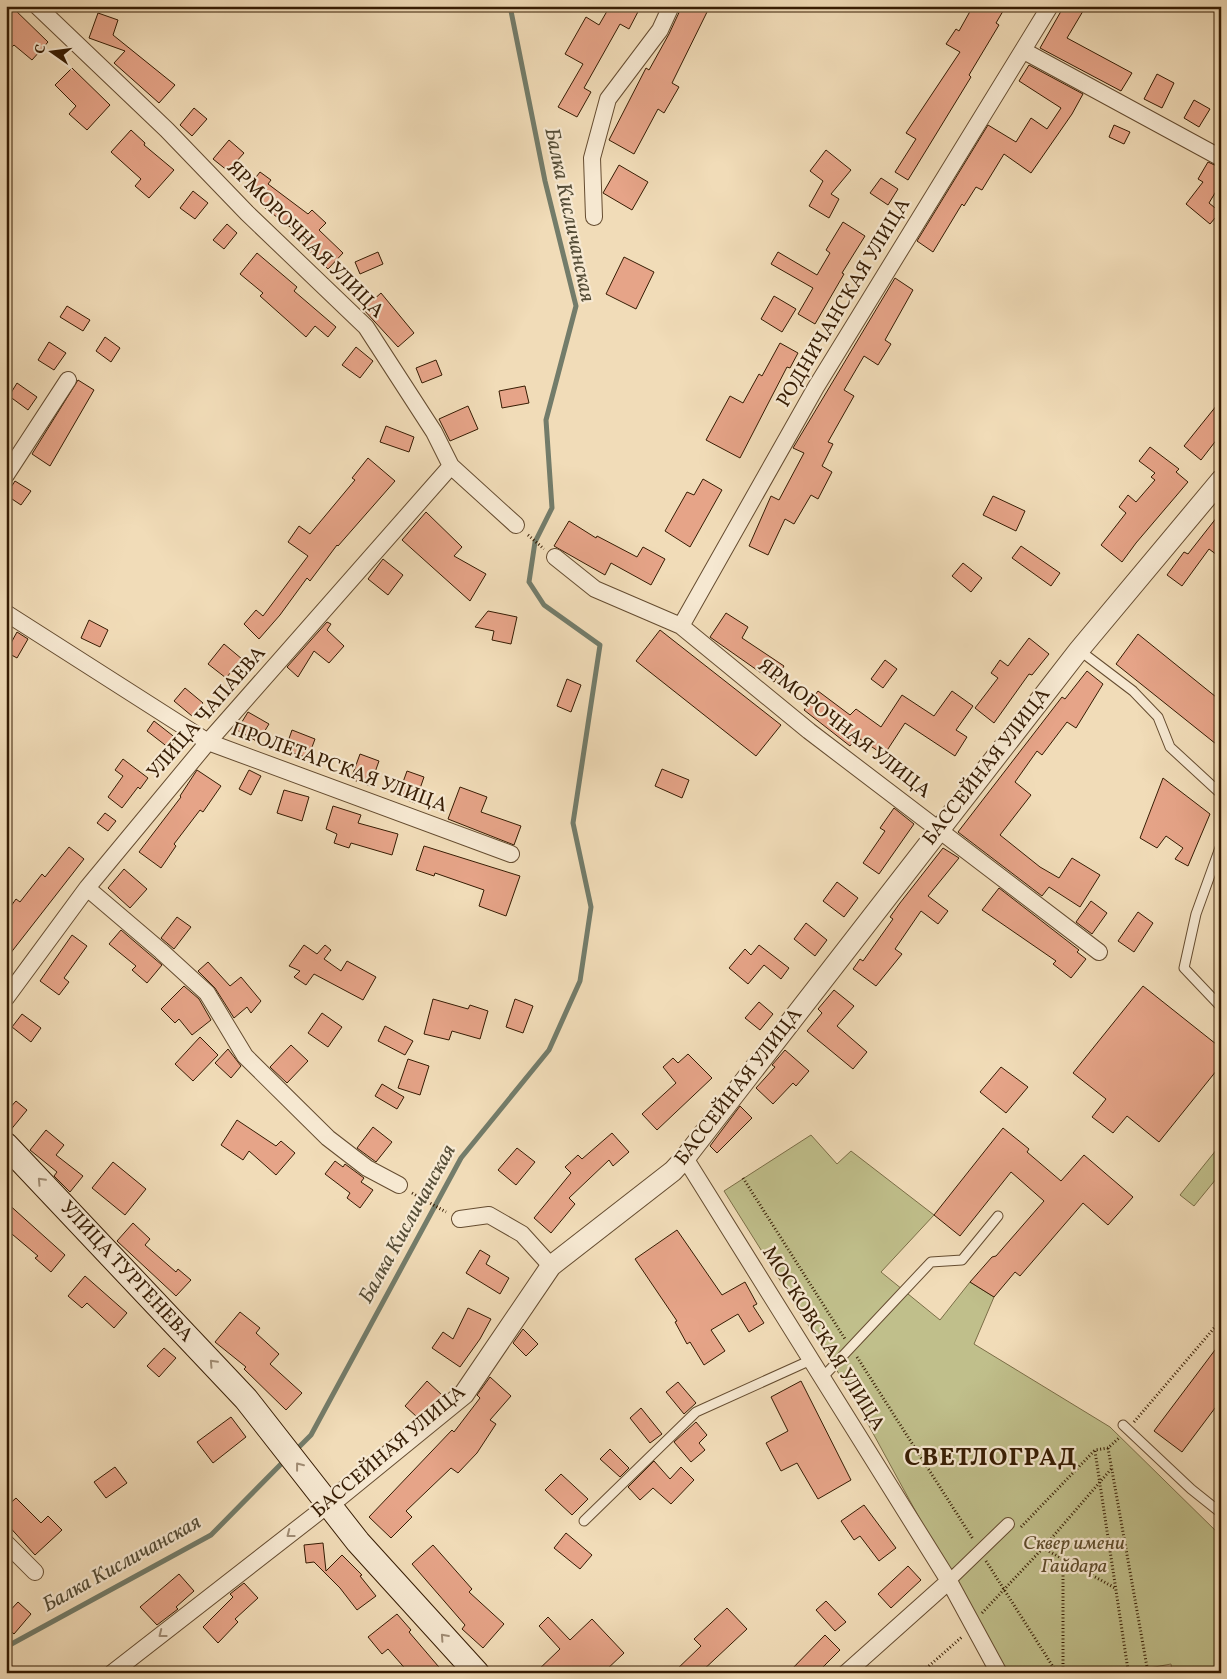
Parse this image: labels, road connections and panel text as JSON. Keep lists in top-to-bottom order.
{
  "streets": {
    "main road": ["УЛИЦА ТУРГЕНЕВА"],
    "street": [
      "ЯРМОРОЧНАЯ УЛИЦА",
      "РОДНИЧАНСКАЯ УЛИЦА",
      "УЛИЦА ЧАПАЕВА",
      "БАССЕЙНАЯ УЛИЦА",
      "ПРОЛЕТАРСКАЯ УЛИЦА",
      "МОСКОВСКАЯ УЛИЦА"
    ]
  },
  "crossings": [
    ["ЯРМОРОЧНАЯ УЛИЦА", "РОДНИЧАНСКАЯ УЛИЦА"],
    ["ЯРМОРОЧНАЯ УЛИЦА", "УЛИЦА ЧАПАЕВА"],
    ["ЯРМОРОЧНАЯ УЛИЦА", "БАССЕЙНАЯ УЛИЦА"],
    ["УЛИЦА ЧАПАЕВА", "ПРОЛЕТАРСКАЯ УЛИЦА"],
    ["БАССЕЙНАЯ УЛИЦА", "УЛИЦА ТУРГЕНЕВА"],
    ["БАССЕЙНАЯ УЛИЦА", "МОСКОВСКАЯ УЛИЦА"]
  ],
  "one_way": ["УЛИЦА ТУРГЕНЕВА"],
  "districts": ["СВЕТЛОГРАД"],
  "water": ["Балка Кисличанская"],
  "parks": ["Сквер имени Гайдара"],
  "north": "left"
}
